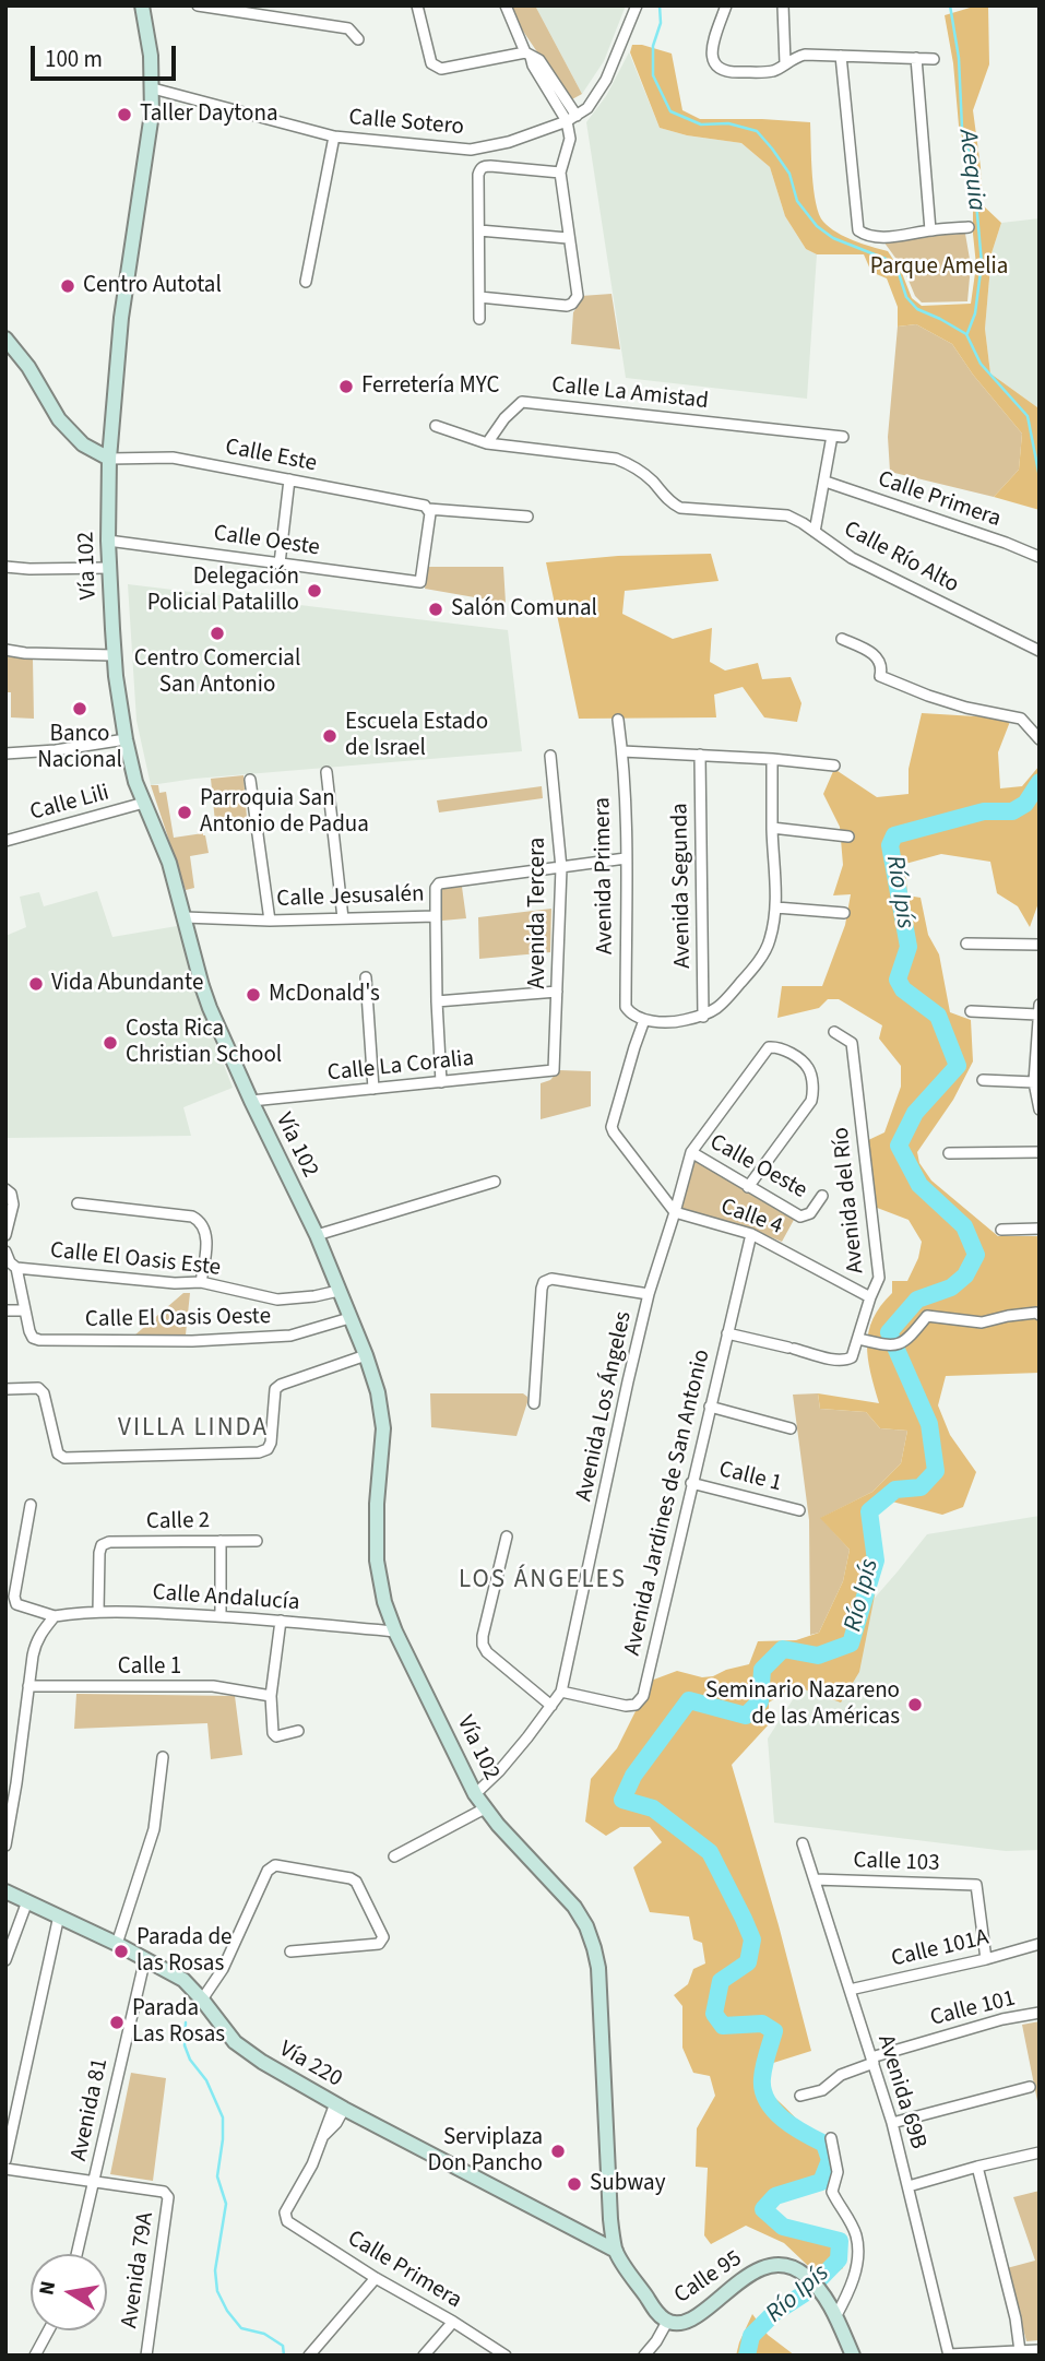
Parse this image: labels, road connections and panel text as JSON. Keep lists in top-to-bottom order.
{
  "streets": {
    "main road": ["Vía 102", "Vía 220", "Calle 95"],
    "street": [
      "Calle Sotero",
      "Calle La Amistad",
      "Calle Este",
      "Calle Primera",
      "Calle Oeste",
      "Calle Río Alto",
      "Calle Lili",
      "Avenida Primera",
      "Avenida Segunda",
      "Calle Jesusalén",
      "Avenida Tercera",
      "Calle La Coralia",
      "Avenida del Río",
      "Calle 4",
      "Calle El Oasis Este",
      "Calle El Oasis Oeste",
      "Avenida Los Ángeles",
      "Calle 1",
      "Avenida Jardines de San Antonio",
      "Calle 2",
      "Calle Andalucía",
      "Calle 103",
      "Calle 101A",
      "Calle 101",
      "Avenida 69B",
      "Avenida 81",
      "Avenida 79A"
    ]
  },
  "crossings": [
    ["Calle Sotero", "Vía 102"],
    ["Calle La Amistad", "Calle Primera"],
    ["Calle La Amistad", "Calle Río Alto"],
    ["Calle Este", "Calle Oeste"],
    ["Calle Este", "Vía 102"],
    ["Calle Oeste", "Vía 102"],
    ["Calle Oeste", "Avenida Los Ángeles"],
    ["Vía 102", "Calle Lili"],
    ["Vía 102", "Calle Jesusalén"],
    ["Vía 102", "Calle La Coralia"],
    ["Vía 102", "Calle El Oasis Este"],
    ["Vía 102", "Calle El Oasis Oeste"],
    ["Vía 102", "Avenida Los Ángeles"],
    ["Vía 102", "Calle Andalucía"],
    ["Vía 102", "Vía 220"],
    ["Vía 102", "Calle 95"],
    ["Avenida Primera", "Calle Jesusalén"],
    ["Calle Jesusalén", "Avenida Tercera"],
    ["Avenida Tercera", "Calle La Coralia"],
    ["Avenida del Río", "Calle 4"],
    ["Calle 4", "Avenida Los Ángeles"],
    ["Calle 4", "Avenida Jardines de San Antonio"],
    ["Calle El Oasis Este", "Calle El Oasis Oeste"],
    ["Avenida Los Ángeles", "Avenida Jardines de San Antonio"],
    ["Calle 1", "Avenida Jardines de San Antonio"],
    ["Calle 2", "Calle Andalucía"],
    ["Calle 103", "Calle 101A"],
    ["Calle 103", "Avenida 69B"],
    ["Calle 101A", "Avenida 69B"],
    ["Calle 101", "Avenida 69B"],
    ["Vía 220", "Avenida 81"],
    ["Vía 220", "Calle 95"],
    ["Avenida 81", "Avenida 79A"]
  ],
  "districts": ["VILLA LINDA", "LOS ÁNGELES"],
  "water": ["Acequia", "Río Ipís"],
  "parks": ["Parque Amelia"],
  "places": [
    "Taller Daytona",
    "Centro Autotal",
    "Ferretería MYC",
    "Delegación Policial Patalillo",
    "Salón Comunal",
    "Centro Comercial San Antonio",
    "Banco Nacional",
    "Escuela Estado de Israel",
    "Parroquia San Antonio de Padua",
    "Vida Abundante",
    "McDonald's",
    "Costa Rica Christian School",
    "Seminario Nazareno de las Américas",
    "Parada de las Rosas",
    "Parada Las Rosas",
    "Serviplaza Don Pancho",
    "Subway"
  ],
  "scale_bar": "100 m",
  "north": "left"
}
